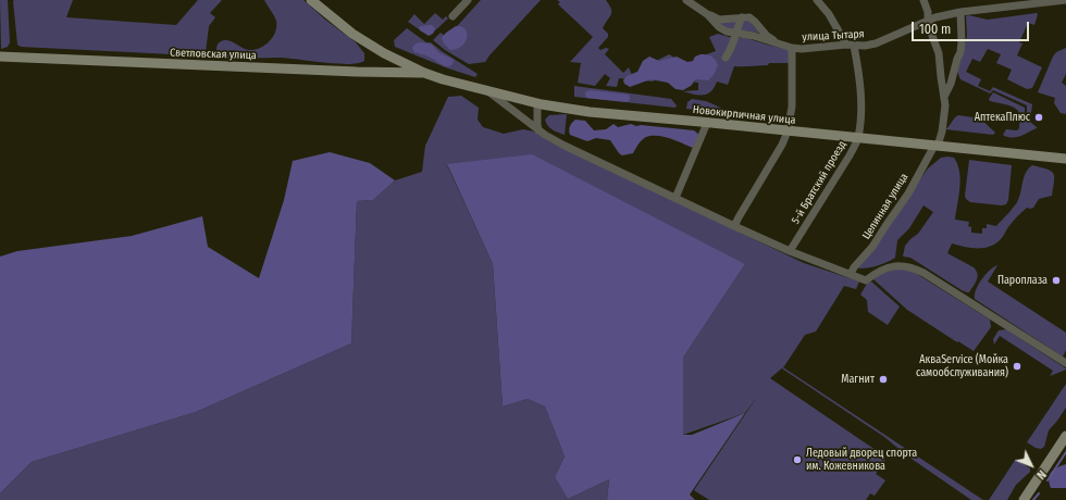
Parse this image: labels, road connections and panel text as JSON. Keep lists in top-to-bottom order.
{
  "streets": {
    "main road": ["Светловская улица", "Новокирпичная улица"],
    "street": ["улица Тытаря", "5-й Братский проезд", "Целинная улица"]
  },
  "crossings": [
    ["улица Тытаря", "5-й Братский проезд"],
    ["улица Тытаря", "Целинная улица"],
    ["Светловская улица", "Новокирпичная улица"],
    ["Новокирпичная улица", "5-й Братский проезд"],
    ["Новокирпичная улица", "Целинная улица"]
  ],
  "places": [
    "АптекаПлюс",
    "Пароплаза",
    "АкваService (Мойка самообслуживания)",
    "Магнит",
    "Ледовый дворец спорта им. Кожевникова"
  ],
  "scale_bar": "100 m",
  "north": "bottom right"
}
